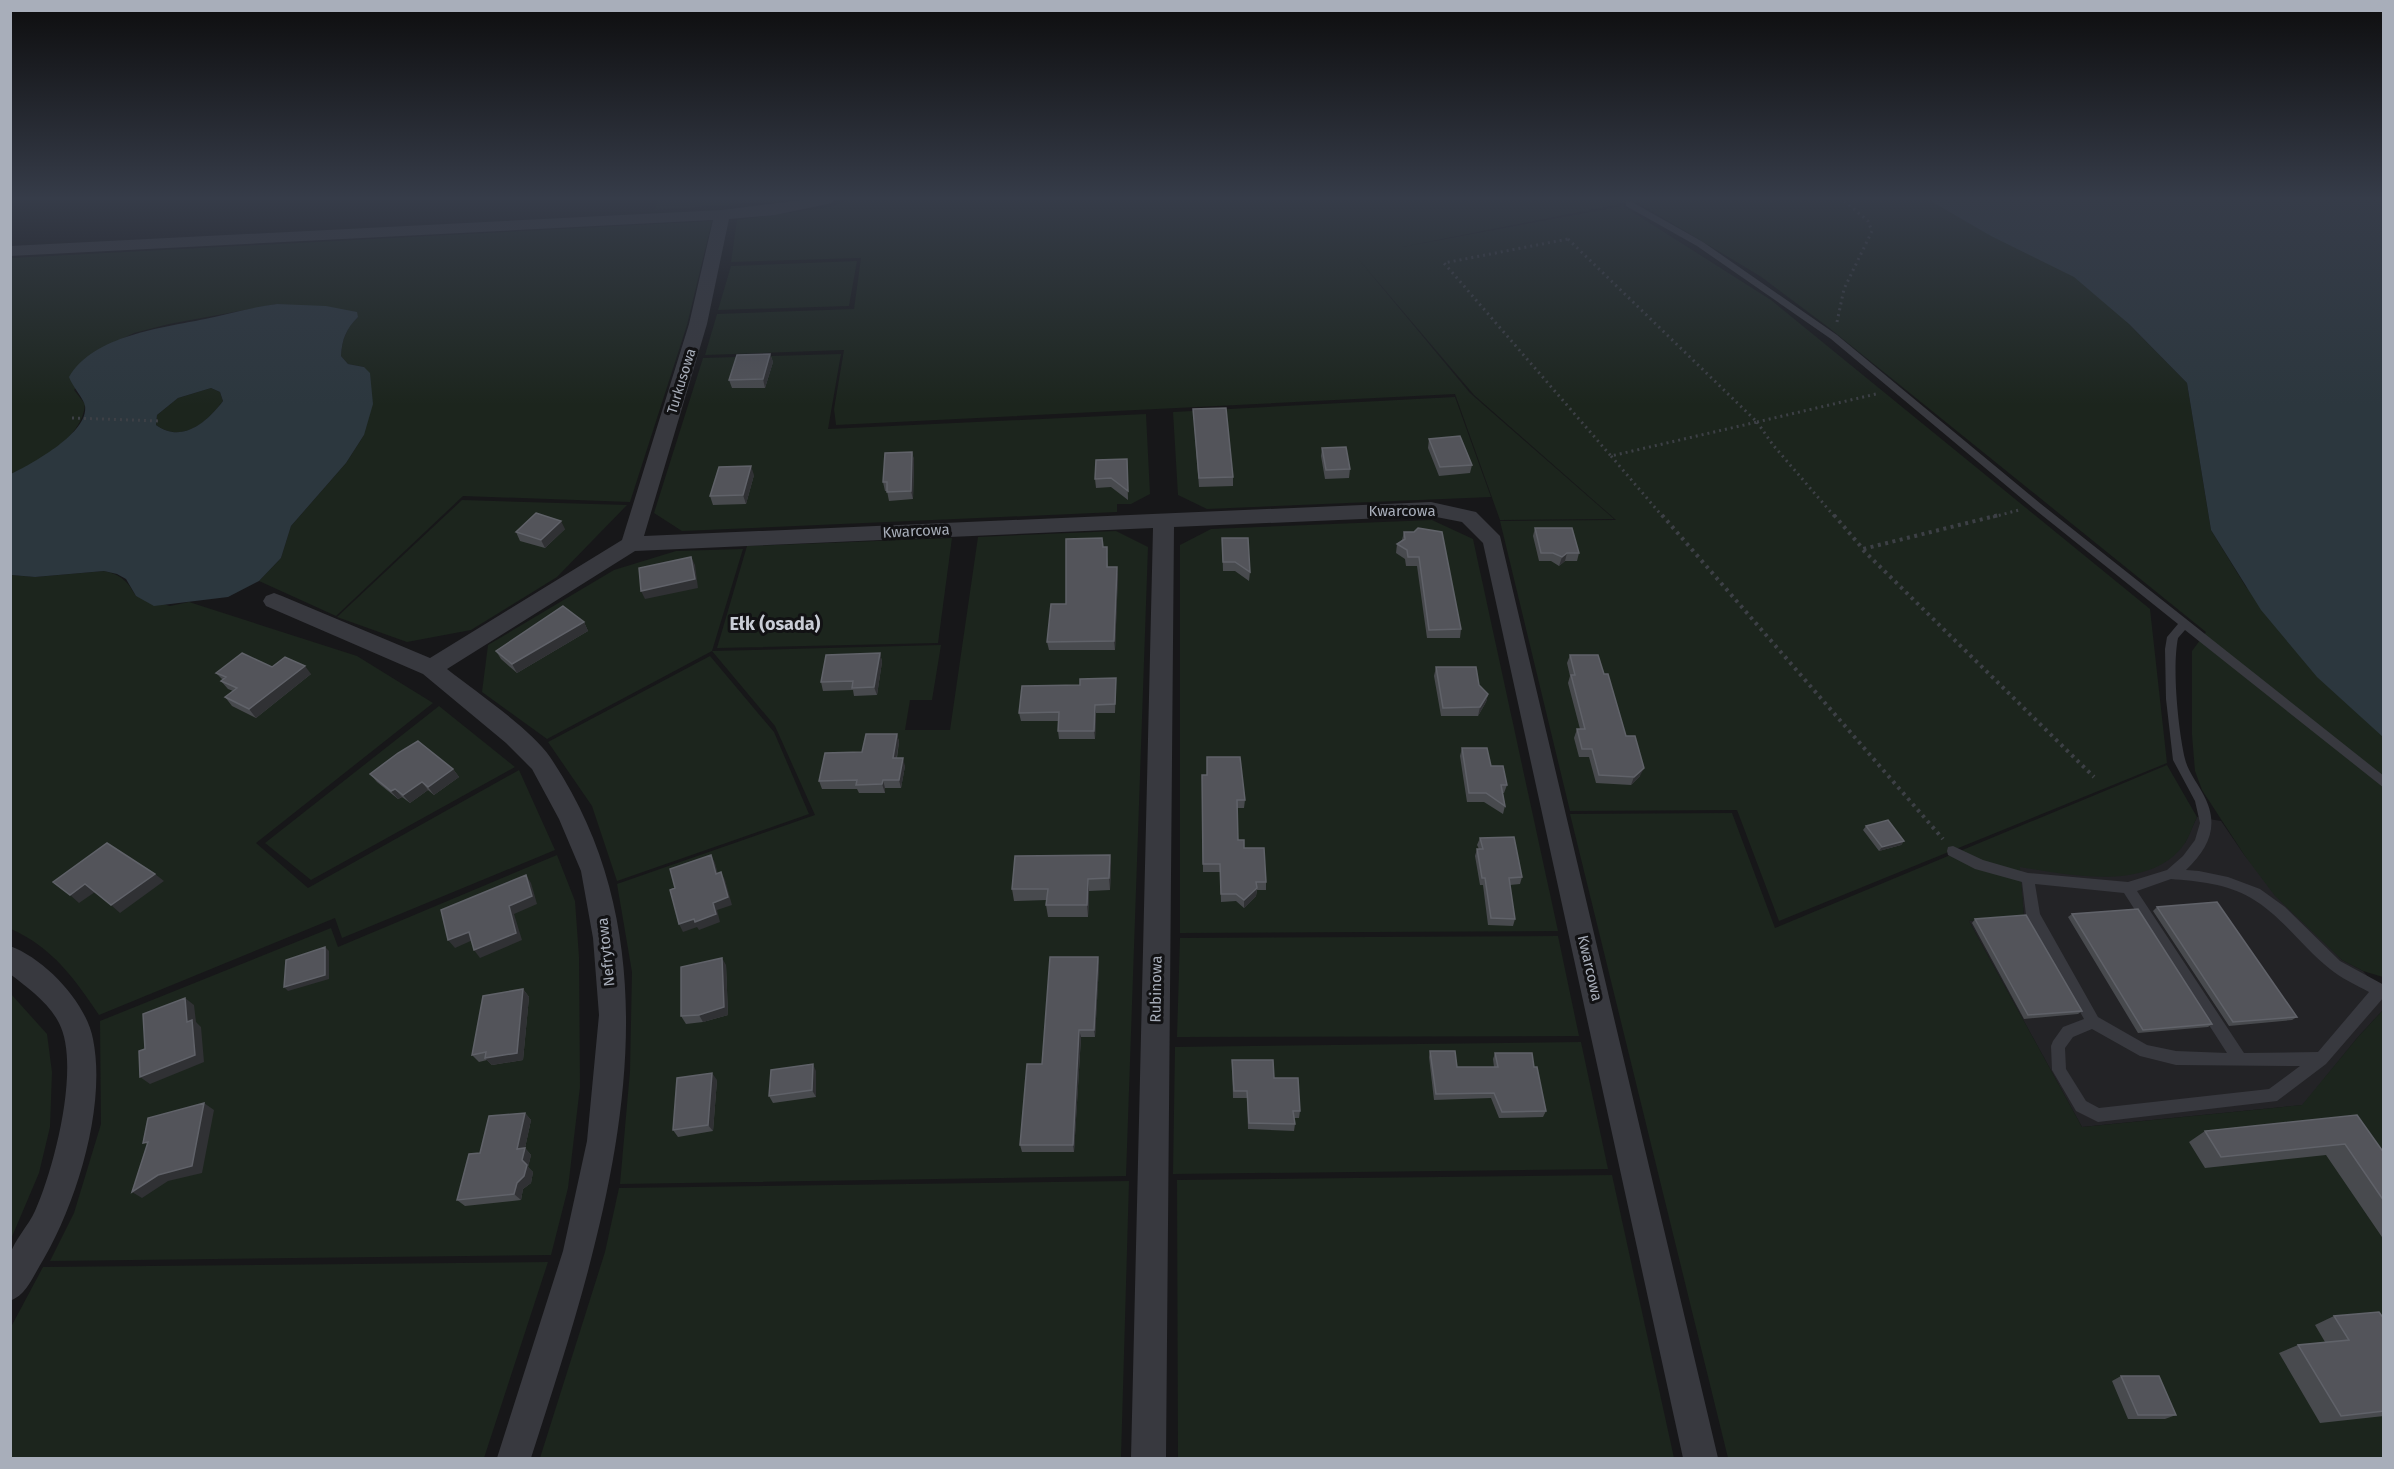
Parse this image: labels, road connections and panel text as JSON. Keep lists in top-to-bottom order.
{
  "streets": {
    "street": [
      "Turkusowa",
      "Kwarcowa",
      "Nefrytowa",
      "Rubinowa"
    ]
  },
  "crossings": [
    ["Turkusowa", "Kwarcowa"],
    ["Kwarcowa", "Nefrytowa"],
    ["Kwarcowa", "Rubinowa"]
  ],
  "districts": ["Ełk (osada)"]
}
